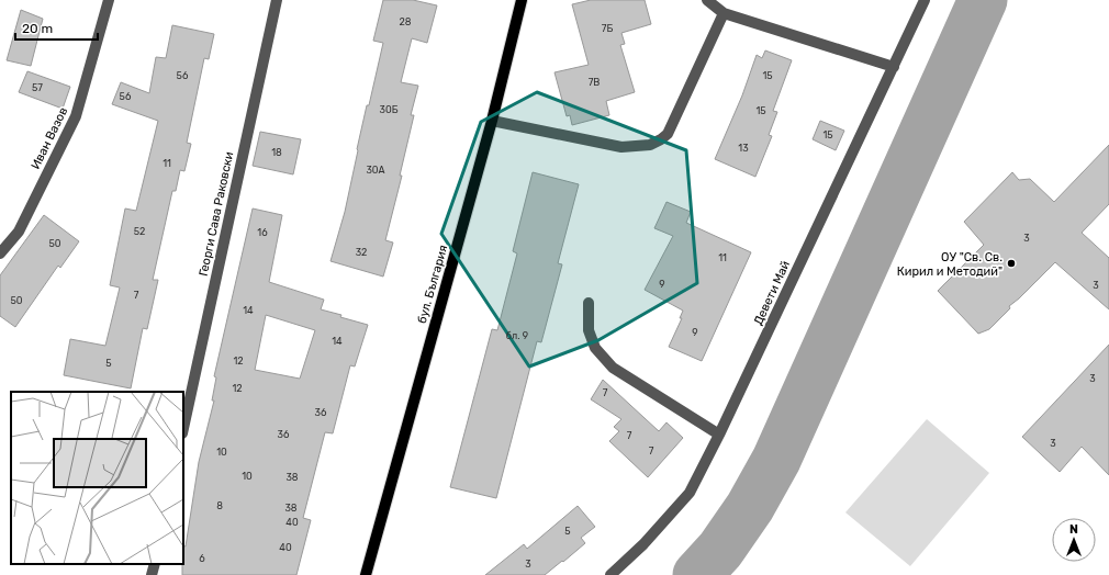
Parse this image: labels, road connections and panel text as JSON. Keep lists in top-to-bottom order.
{
  "streets": {
    "main road": ["бул. България"],
    "street": ["Иван Вазов", "Георги Сава Раковски", "Девети Май"]
  },
  "places": ["ОУ \"Св. Св. Кирил и Методий\""],
  "house_numbers": [
    "28",
    "7Б",
    "56",
    "15",
    "7В",
    "57",
    "56",
    "30Б",
    "15",
    "15",
    "13",
    "18",
    "11",
    "30А",
    "52",
    "16",
    "3",
    "50",
    "32",
    "11",
    "9",
    "3",
    "7",
    "50",
    "14",
    "9",
    "бл. 9",
    "14",
    "12",
    "5",
    "3",
    "12",
    "7",
    "36",
    "36",
    "7",
    "3",
    "7",
    "10",
    "10",
    "38",
    "8",
    "38",
    "40",
    "5",
    "40",
    "6",
    "3"
  ],
  "scale_bar": "20 m",
  "north": "top"
}
